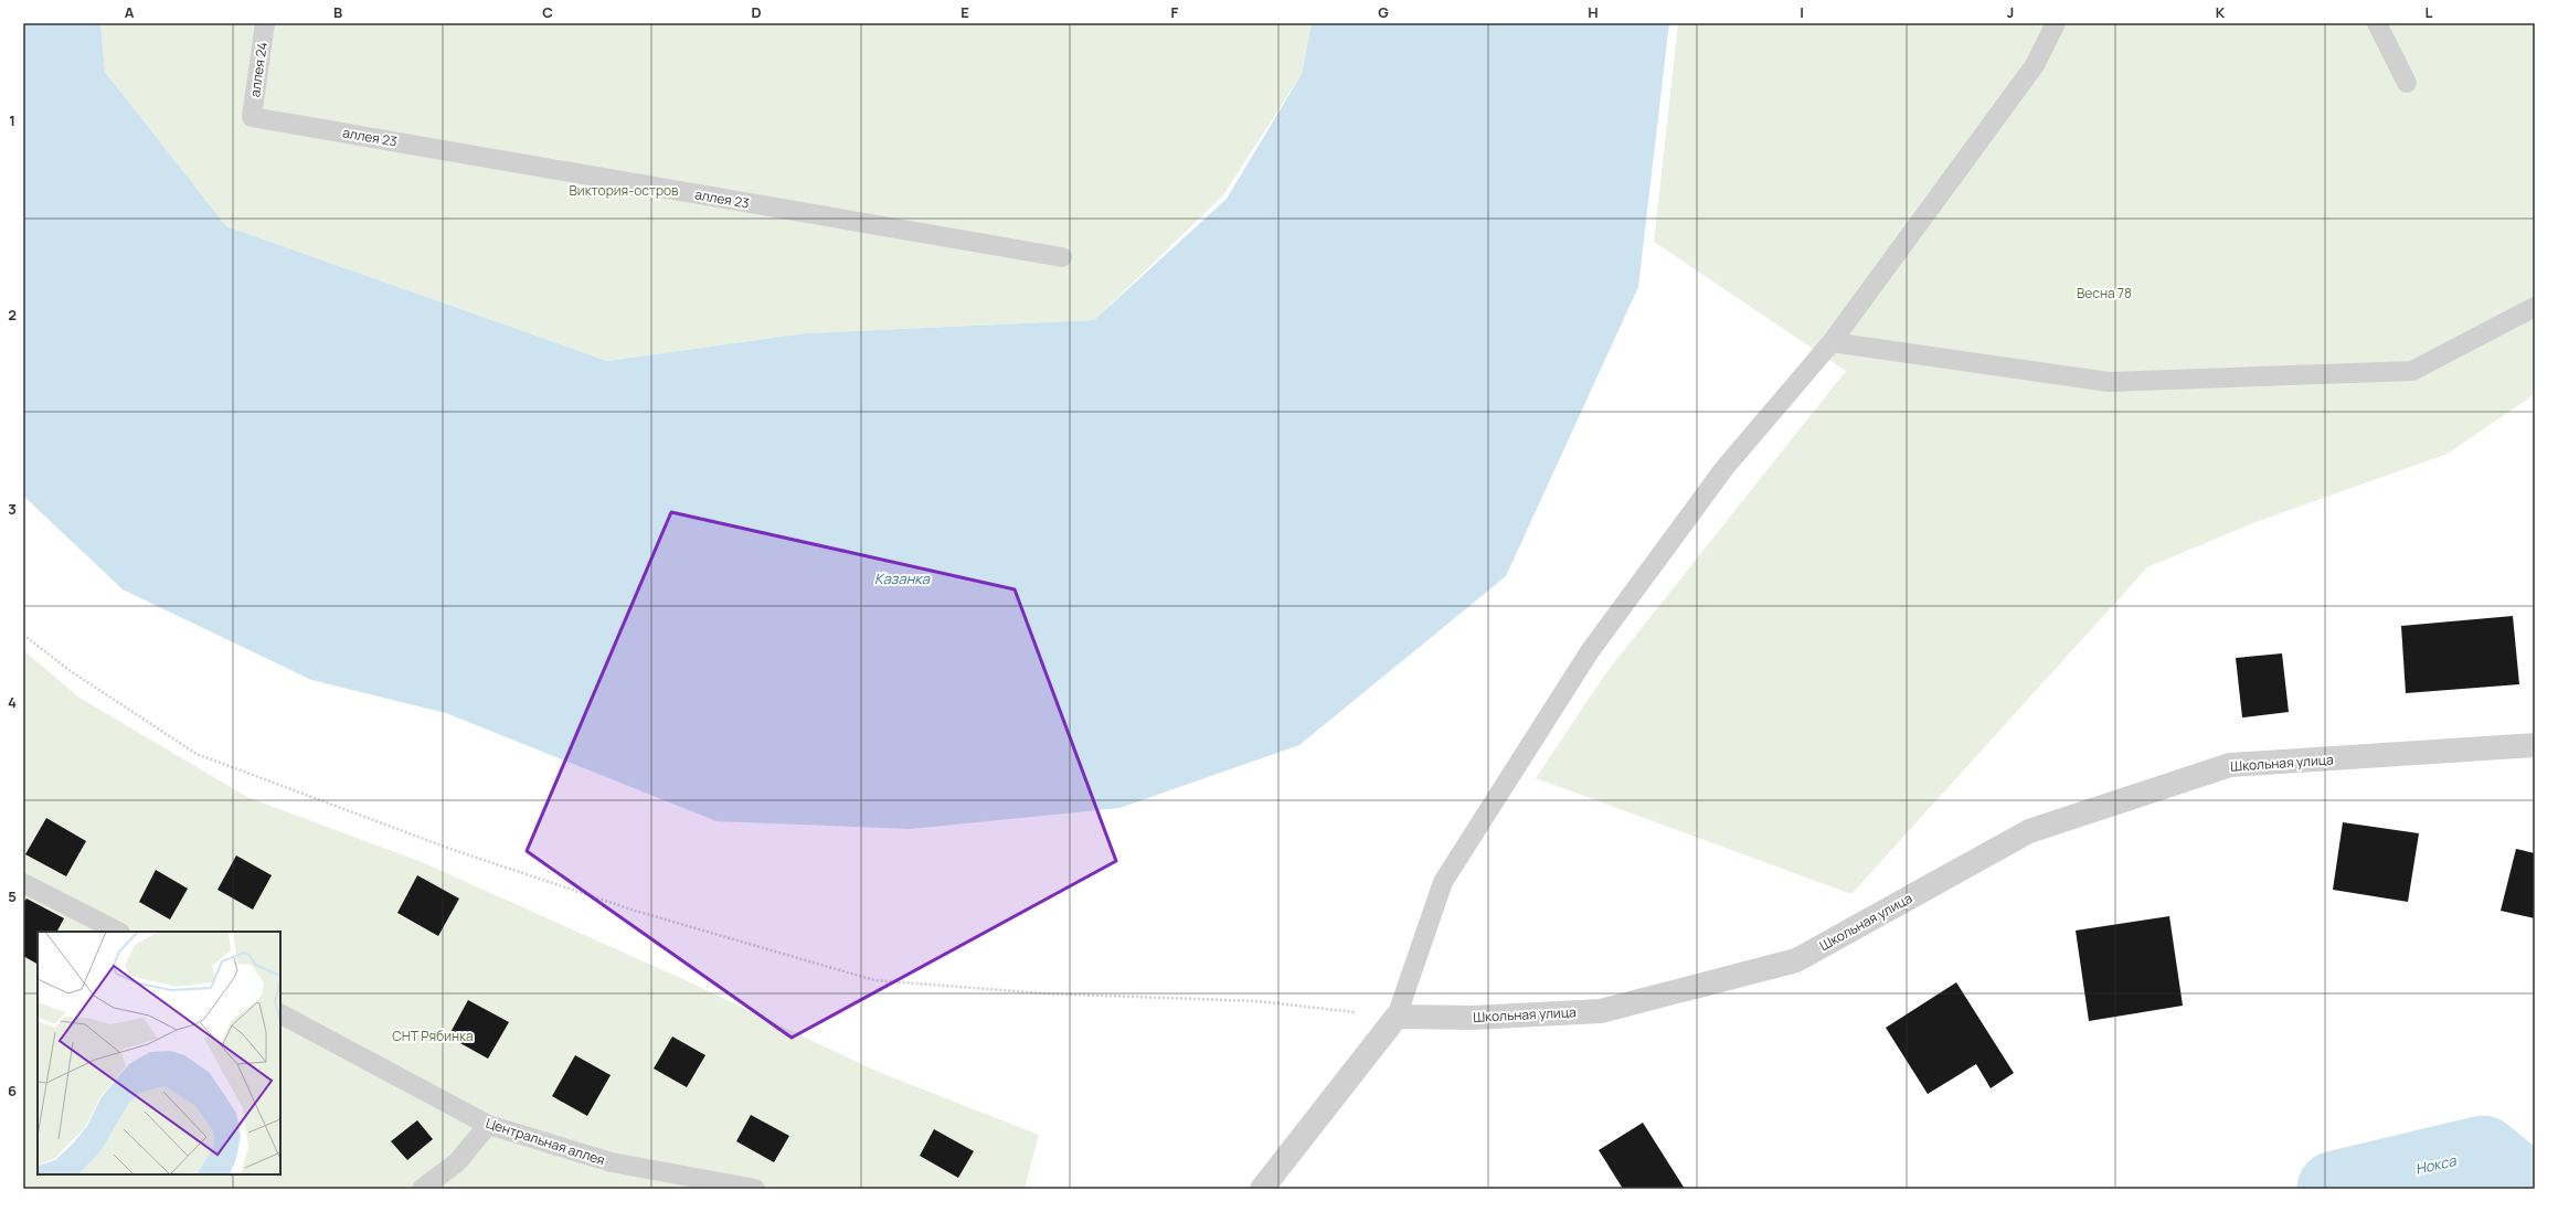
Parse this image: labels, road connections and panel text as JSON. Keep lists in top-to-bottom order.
{
  "streets": {
    "street": ["Школьная улица"],
    "lane": ["аллея 24", "аллея 23", "Центральная аллея"]
  },
  "crossings": [
    ["аллея 24", "аллея 23"]
  ],
  "water": ["Казанка", "Нокса"],
  "parks": ["Виктория-остров", "Весна 78", "СНТ Рябинка"],
  "grid": {
    "columns": [
      "A",
      "B",
      "C",
      "D",
      "E",
      "F",
      "G",
      "H",
      "I",
      "J",
      "K",
      "L"
    ],
    "rows": [
      "1",
      "2",
      "3",
      "4",
      "5",
      "6"
    ]
  }
}
